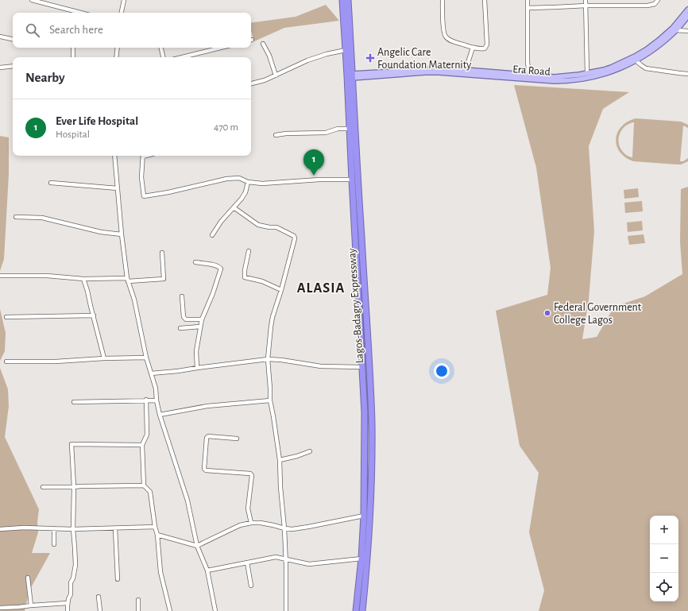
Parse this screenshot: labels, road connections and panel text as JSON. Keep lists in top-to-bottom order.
{
  "streets": {
    "highway": ["Lagos-Badagry Expressway"],
    "main road": ["Era Road"]
  },
  "crossings": [
    ["Era Road", "Lagos-Badagry Expressway"]
  ],
  "districts": ["ALASIA"],
  "places": {
    "health": ["Angelic Care Foundation Maternity"],
    "other": ["Federal Government College Lagos"]
  },
  "page": {
    "search": "Search here",
    "heading": "Nearby",
    "list": [
      {
        "mark": "1",
        "name": "Ever Life Hospital",
        "note": "Hospital",
        "value": "470 m"
      }
    ],
    "pins": "1",
    "map_buttons": ["+", "−"]
  }
}
